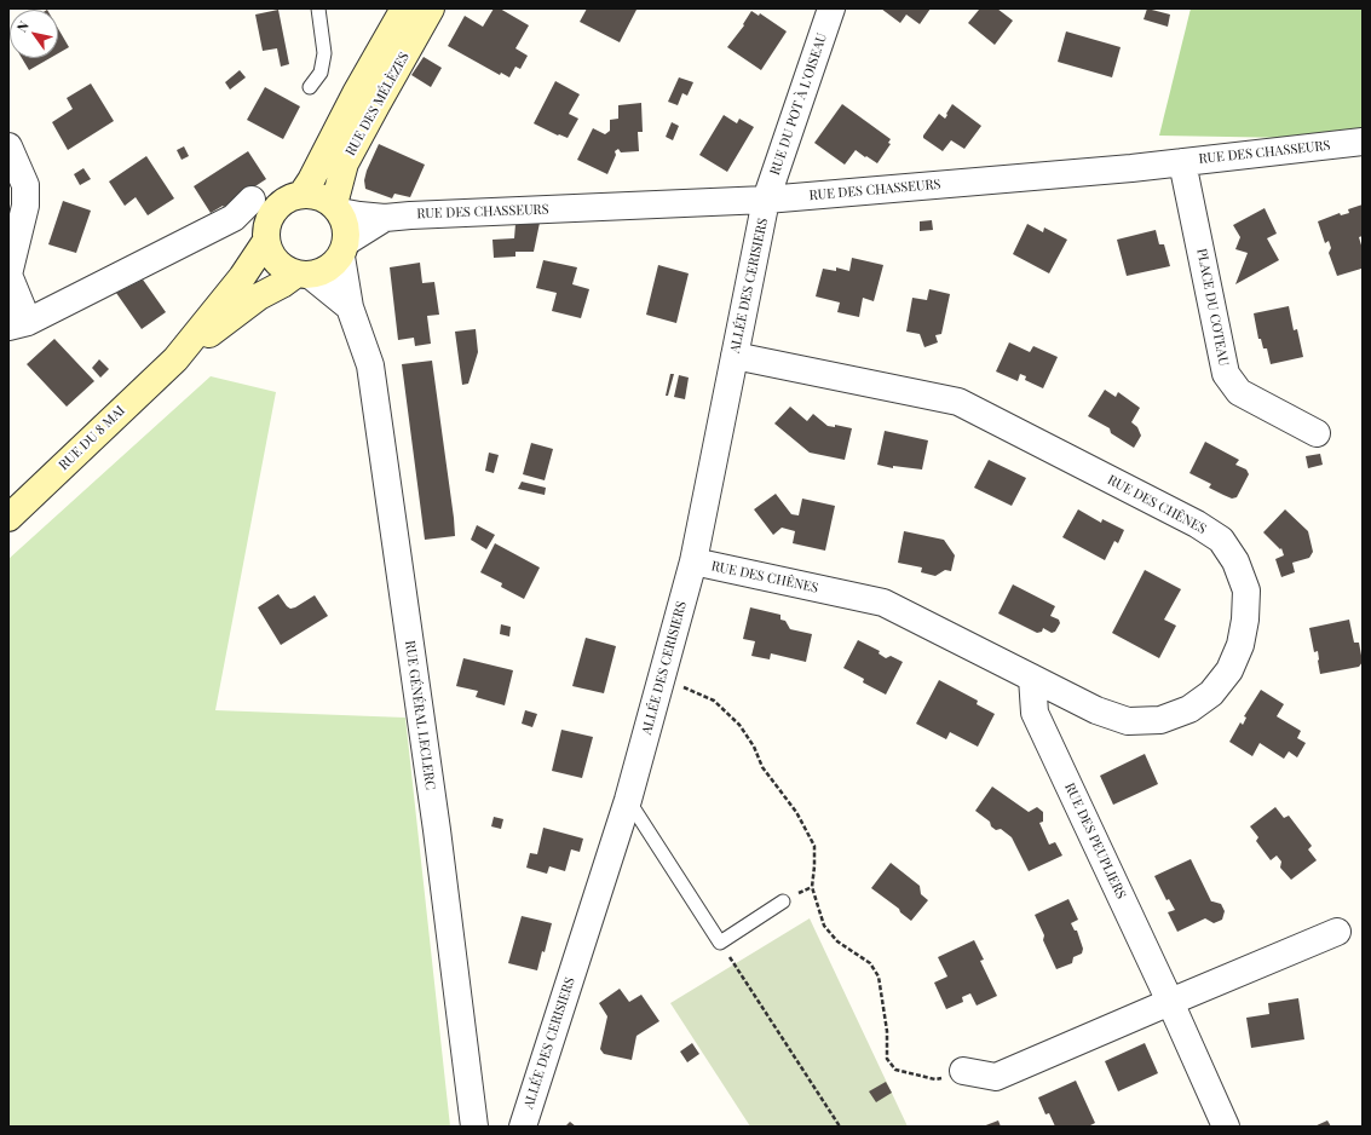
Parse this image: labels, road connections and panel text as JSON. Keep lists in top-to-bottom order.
{
  "streets": {
    "main road": ["RUE DES MÉLÈZES", "RUE DU 8 MAI"],
    "street": [
      "RUE DU POT À L'OISEAU",
      "RUE DES CHASSEURS",
      "ALLÉE DES CERISIERS",
      "PLACE DU COTEAU",
      "RUE DES CHÊNES",
      "RUE GÉNÉRAL LECLERC",
      "RUE DES PEUPLIERS"
    ]
  },
  "crossings": [
    ["RUE DES MÉLÈZES", "RUE DES CHASSEURS"],
    ["RUE DES MÉLÈZES", "RUE DU 8 MAI"],
    ["RUE DES MÉLÈZES", "RUE GÉNÉRAL LECLERC"],
    ["RUE DU POT À L'OISEAU", "RUE DES CHASSEURS"],
    ["RUE DU POT À L'OISEAU", "ALLÉE DES CERISIERS"],
    ["RUE DES CHASSEURS", "ALLÉE DES CERISIERS"],
    ["RUE DES CHASSEURS", "PLACE DU COTEAU"],
    ["RUE DES CHASSEURS", "RUE DU 8 MAI"],
    ["RUE DES CHASSEURS", "RUE GÉNÉRAL LECLERC"],
    ["ALLÉE DES CERISIERS", "RUE DES CHÊNES"],
    ["RUE DU 8 MAI", "RUE GÉNÉRAL LECLERC"],
    ["RUE DES CHÊNES", "RUE DES PEUPLIERS"]
  ],
  "north": "top left"
}
